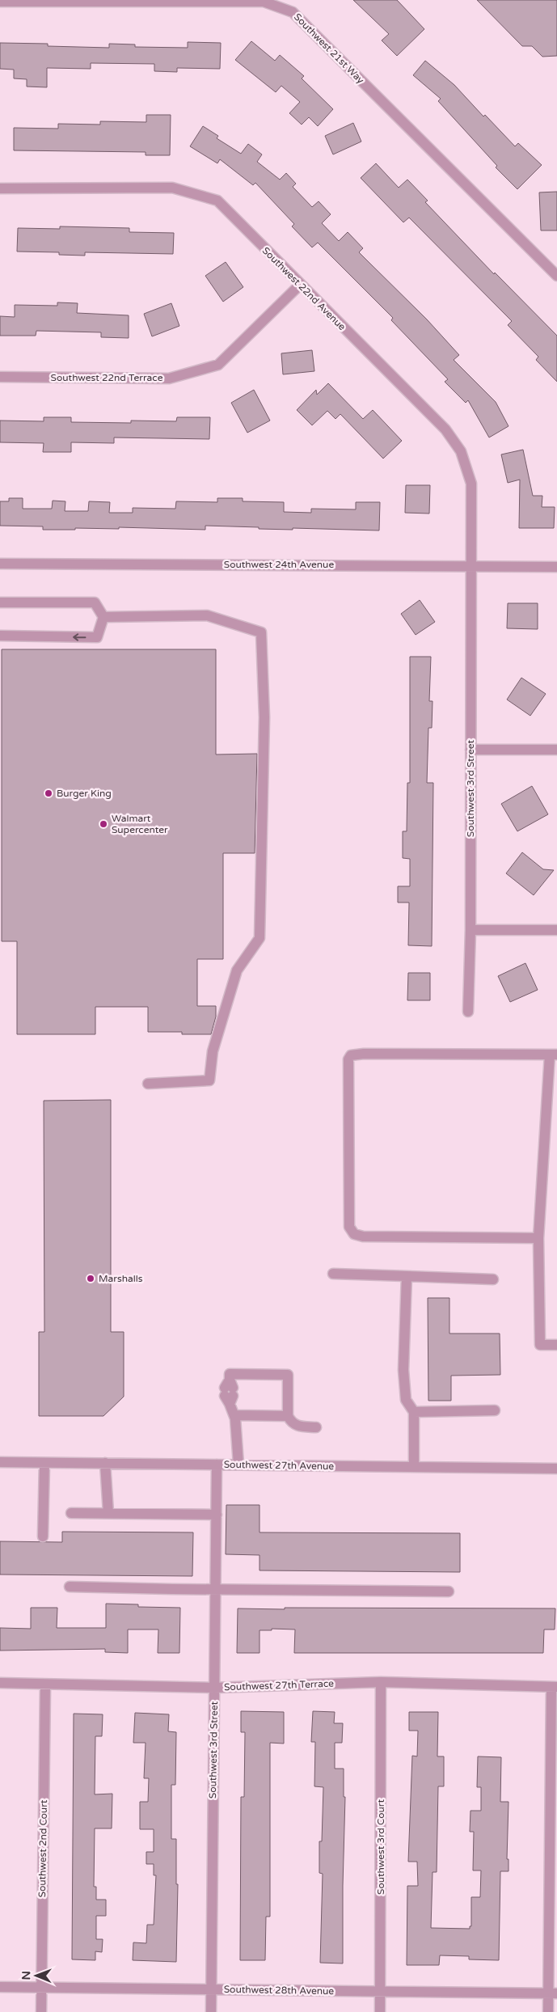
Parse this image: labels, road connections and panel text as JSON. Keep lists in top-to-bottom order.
{
  "streets": {
    "street": [
      "Southwest 21st Way",
      "Southwest 22nd Avenue",
      "Southwest 22nd Terrace",
      "Southwest 24th Avenue",
      "Southwest 3rd Street",
      "Southwest 27th Avenue",
      "Southwest 27th Terrace",
      "Southwest 3rd Court",
      "Southwest 2nd Court",
      "Southwest 28th Avenue"
    ]
  },
  "crossings": [
    ["Southwest 22nd Avenue", "Southwest 22nd Terrace"],
    ["Southwest 22nd Avenue", "Southwest 24th Avenue"],
    ["Southwest 22nd Avenue", "Southwest 3rd Street"],
    ["Southwest 24th Avenue", "Southwest 3rd Street"],
    ["Southwest 3rd Street", "Southwest 27th Avenue"],
    ["Southwest 3rd Street", "Southwest 27th Terrace"],
    ["Southwest 3rd Street", "Southwest 28th Avenue"],
    ["Southwest 27th Terrace", "Southwest 3rd Court"],
    ["Southwest 27th Terrace", "Southwest 2nd Court"],
    ["Southwest 3rd Court", "Southwest 28th Avenue"],
    ["Southwest 2nd Court", "Southwest 28th Avenue"]
  ],
  "places": ["Burger King", "Walmart Supercenter", "Marshalls"],
  "north": "left"
}
